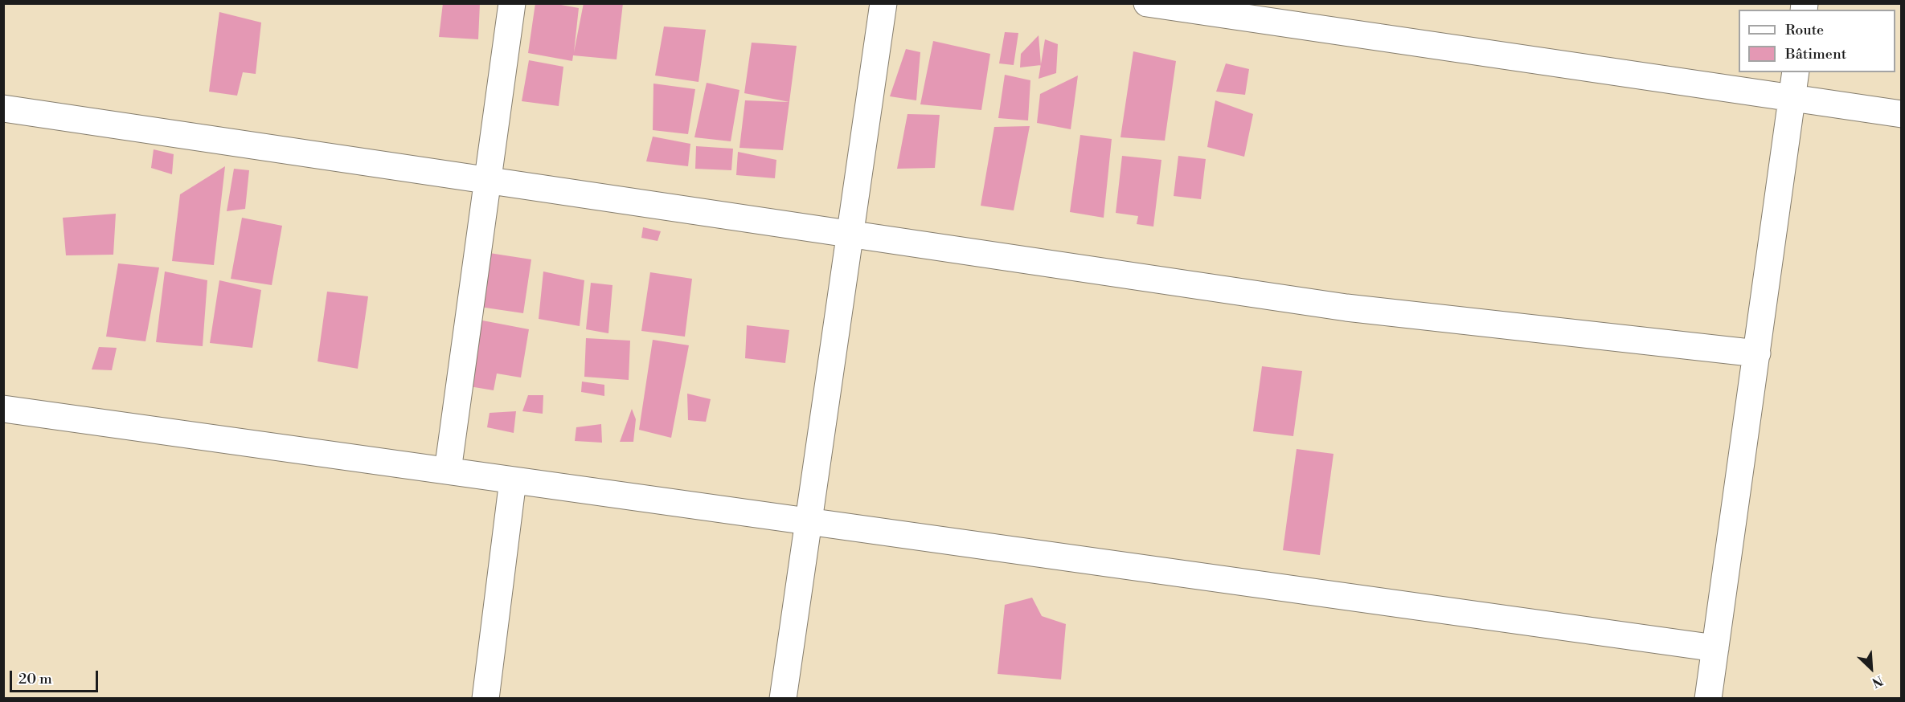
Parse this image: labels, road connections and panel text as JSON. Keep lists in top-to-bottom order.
{
  "legend": ["Route", "Bâtiment"],
  "scale_bar": "20 m",
  "north": "bottom right"
}
